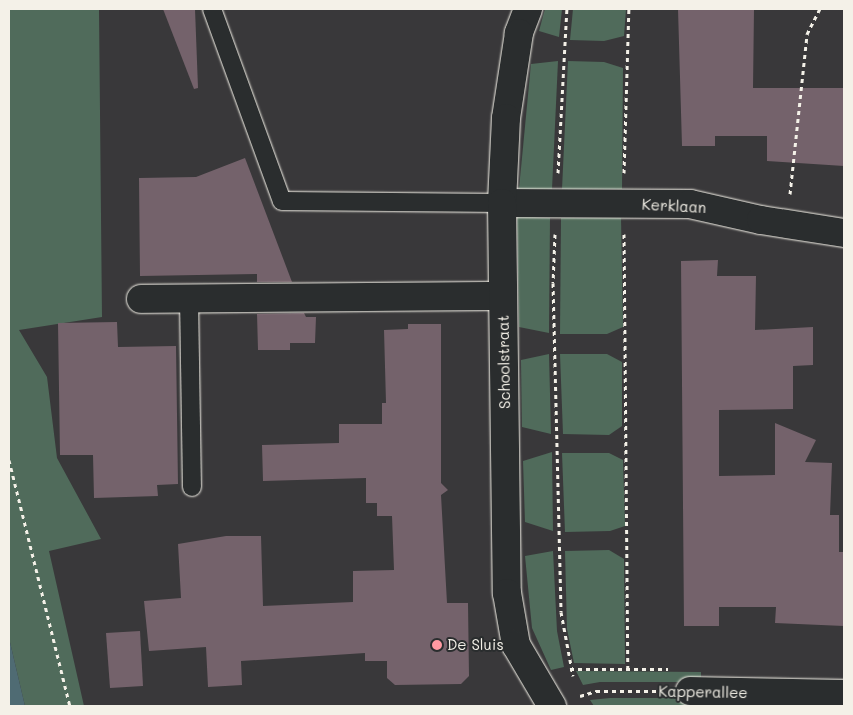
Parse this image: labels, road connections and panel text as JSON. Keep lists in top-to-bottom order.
{
  "streets": {
    "street": ["Kerklaan", "Schoolstraat", "Kapperallee"]
  },
  "crossings": [
    ["Kerklaan", "Schoolstraat"]
  ],
  "places": ["De Sluis"]
}
